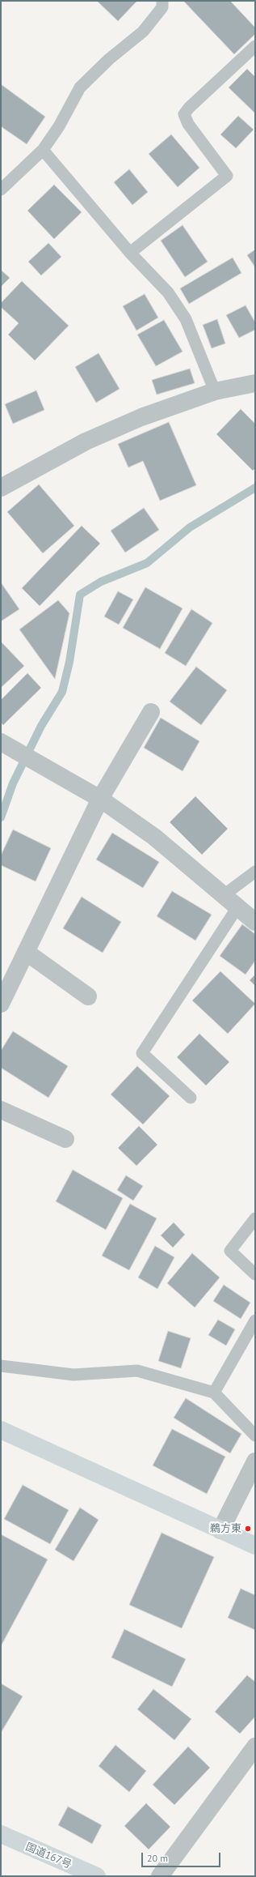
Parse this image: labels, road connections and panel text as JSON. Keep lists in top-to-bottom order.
{
  "streets": {
    "main road": ["国道167号"]
  },
  "places": ["鵜方東"],
  "scale_bar": "20 m"
}
